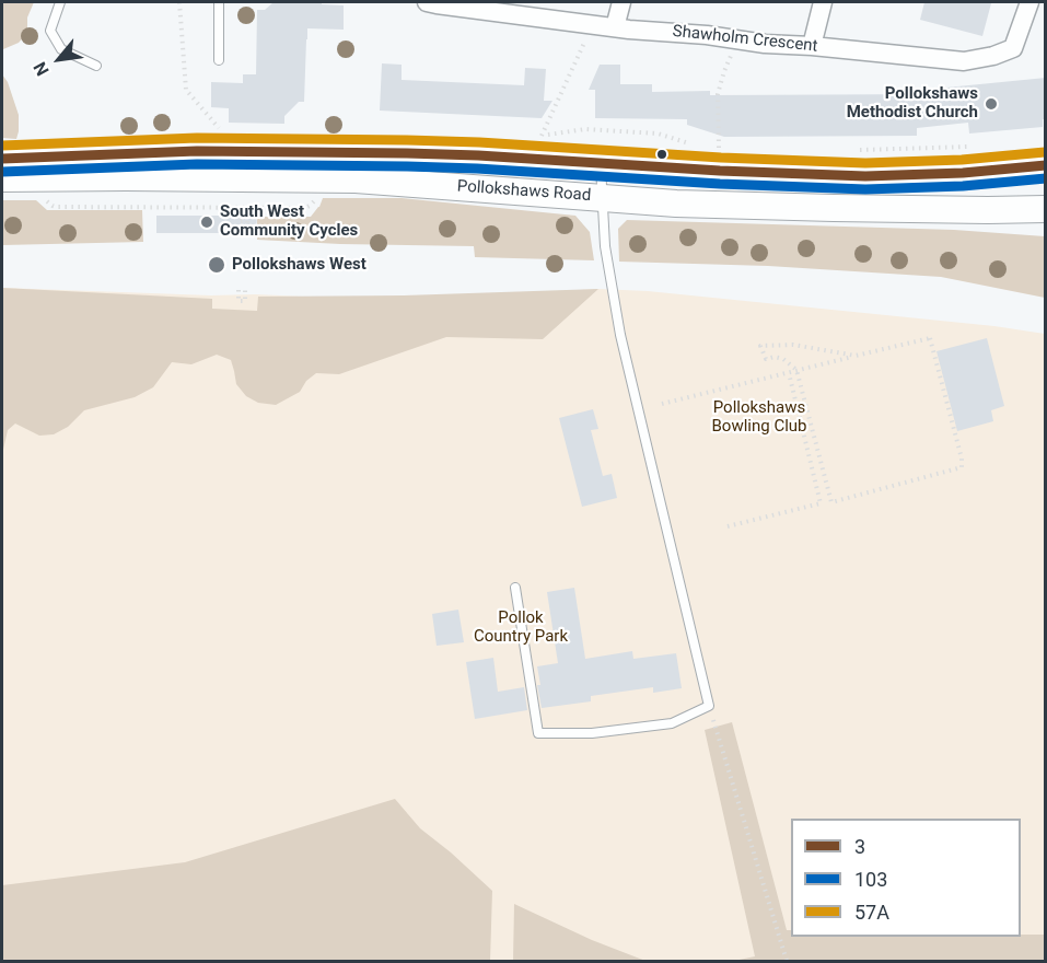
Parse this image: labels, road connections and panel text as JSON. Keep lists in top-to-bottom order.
{
  "streets": {
    "main road": ["Pollokshaws Road"],
    "street": ["Shawholm Crescent"]
  },
  "parks": ["Pollokshaws Bowling Club", "Pollok Country Park"],
  "places": ["Pollokshaws Methodist Church", "South West Community Cycles", "Pollokshaws West"],
  "lines": ["transit line 57A", "transit line 3", "transit line 103"],
  "legend": ["3", "103", "57A"],
  "north": "bottom left"
}
